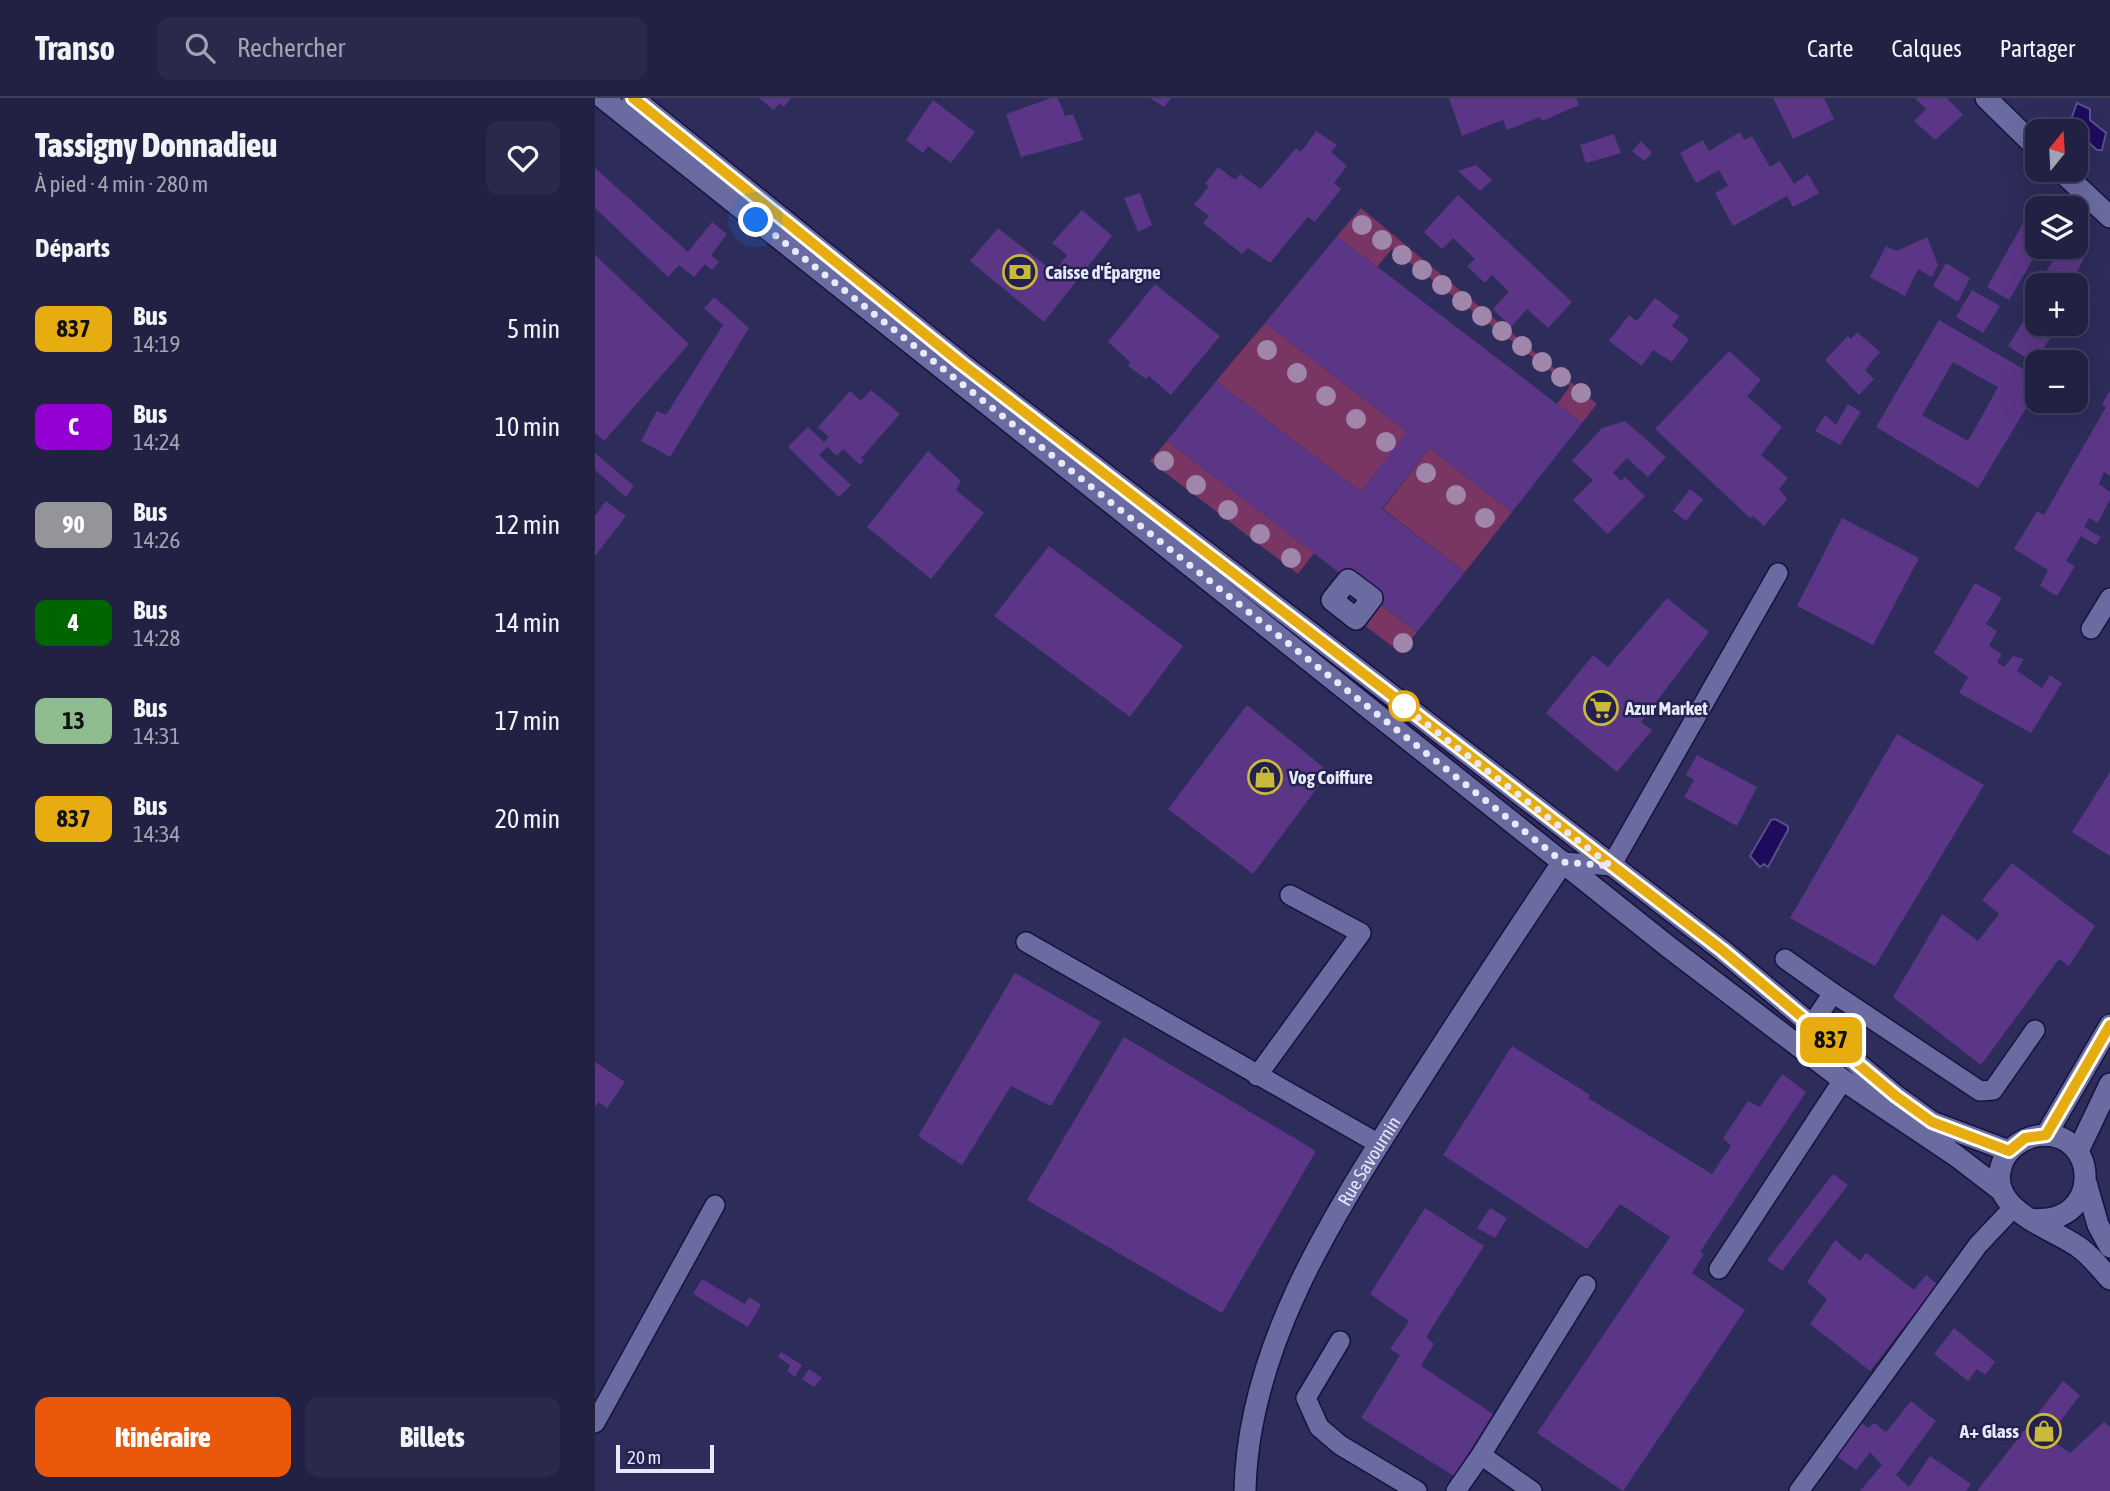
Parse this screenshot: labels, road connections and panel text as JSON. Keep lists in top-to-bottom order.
{
  "streets": {
    "main road": ["Rue Savournin"]
  },
  "places": {
    "bank": ["Caisse d'Épargne"],
    "supermarket": ["Azur Market"],
    "shop": ["Vog Coiffure", "A+ Glass"]
  },
  "lines": ["bus line 837"],
  "scale_bar": "20 m",
  "north": "top",
  "page": {
    "header": "Transo",
    "search": "Rechercher",
    "nav": ["Carte", "Calques", "Partager"],
    "heading": [
      ["Tassigny Donnadieu", "À pied · 4 min · 280 m"],
      "Départs"
    ],
    "on_map": "837",
    "map_buttons": ["+", "−"],
    "list": [
      {
        "mark": "837",
        "name": "Bus",
        "note": "14:19",
        "value": "5 min"
      },
      {
        "mark": "C",
        "name": "Bus",
        "note": "14:24",
        "value": "10 min"
      },
      {
        "mark": "90",
        "name": "Bus",
        "note": "14:26",
        "value": "12 min"
      },
      {
        "mark": "4",
        "name": "Bus",
        "note": "14:28",
        "value": "14 min"
      },
      {
        "mark": "13",
        "name": "Bus",
        "note": "14:31",
        "value": "17 min"
      },
      {
        "mark": "837",
        "name": "Bus",
        "note": "14:34",
        "value": "20 min"
      }
    ],
    "buttons": ["Itinéraire", "Billets"],
    "scale": "20 m"
  }
}
